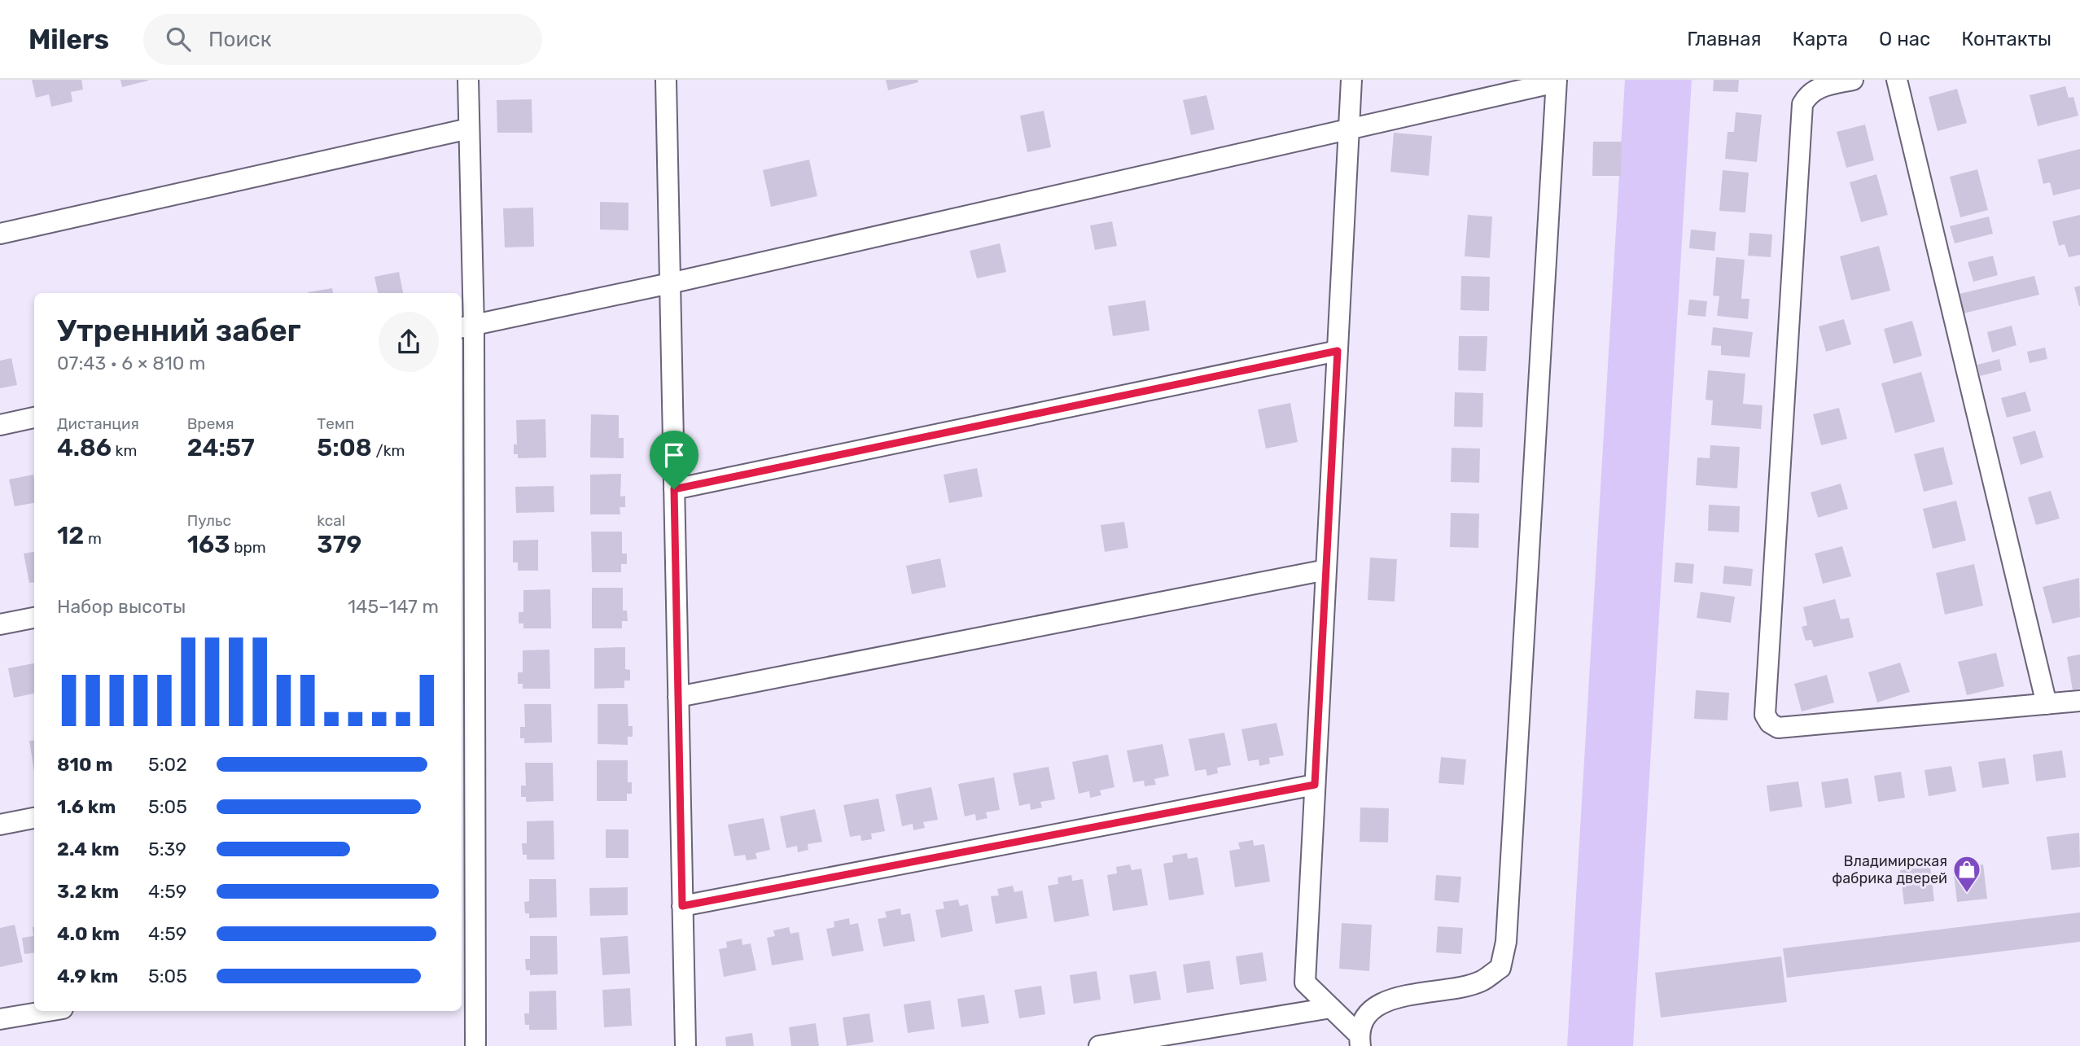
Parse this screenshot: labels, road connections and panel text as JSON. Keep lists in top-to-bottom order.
{
  "places": {
    "shop": ["Владимирская фабрика дверей"]
  },
  "page": {
    "header": "Milers",
    "search": "Поиск",
    "nav": [
      "Главная",
      "Карта",
      "О нас",
      "Контакты"
    ],
    "heading": ["Утренний забег", "07:43 · 6 × 810 m"],
    "stats": [
      ["Дистанция", "4.86 km"],
      ["Время", "24:57"],
      ["Темп", "5:08 /km"],
      ["12 m"],
      ["Пульс", "163 bpm"],
      ["kcal", "379"]
    ],
    "chart": ["Набор высоты", "145–147 m"],
    "list": [
      {
        "name": "810 m",
        "note": "5:02"
      },
      {
        "name": "1.6 km",
        "note": "5:05"
      },
      {
        "name": "2.4 km",
        "note": "5:39"
      },
      {
        "name": "3.2 km",
        "note": "4:59"
      },
      {
        "name": "4.0 km",
        "note": "4:59"
      },
      {
        "name": "4.9 km",
        "note": "5:05"
      }
    ]
  }
}
